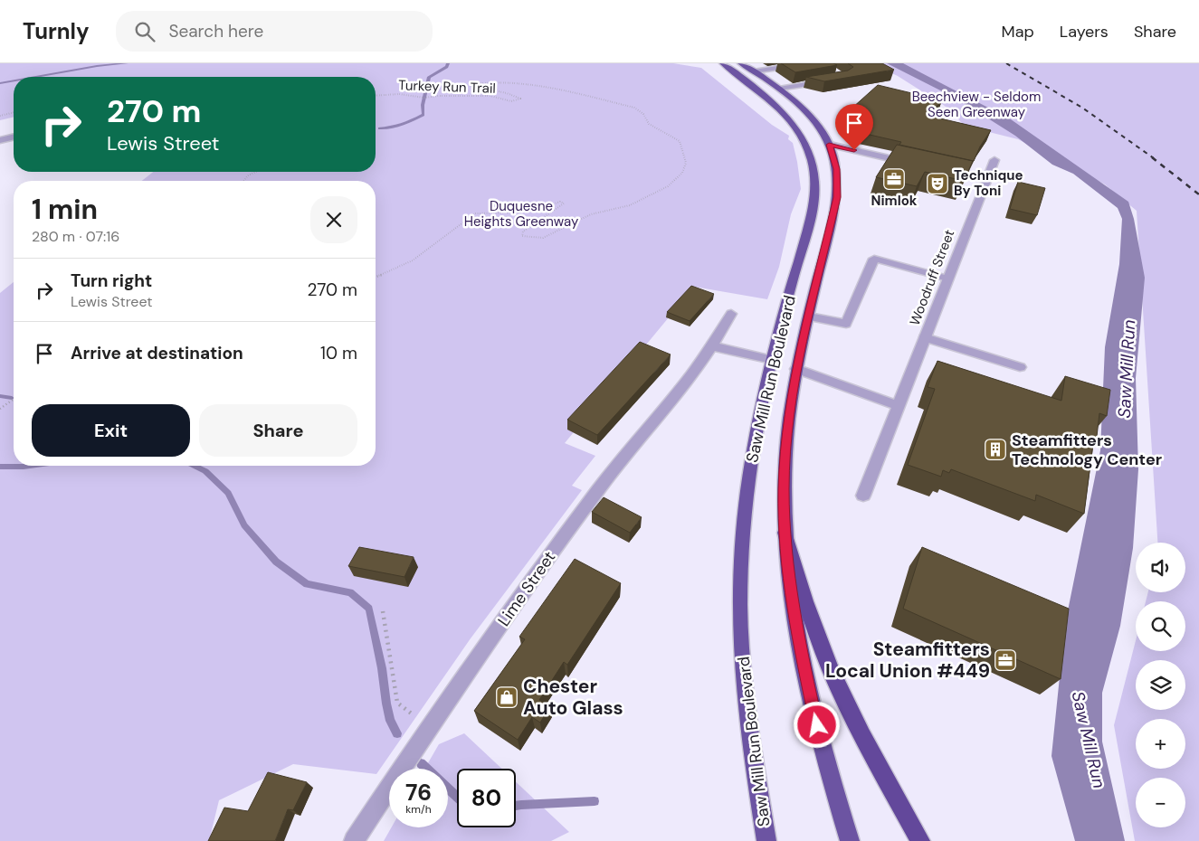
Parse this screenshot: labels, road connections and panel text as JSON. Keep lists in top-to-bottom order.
{
  "streets": {
    "highway": ["Saw Mill Run Boulevard"],
    "street": ["Woodruff Street", "Lime Street"],
    "path": ["Turkey Run Trail"]
  },
  "water": ["Saw Mill Run"],
  "parks": ["Beechview - Seldom Seen Greenway", "Duquesne Heights Greenway"],
  "places": {
    "office": ["Nimlok", "Steamfitters Local Union #449"],
    "theatre": ["Technique By Toni"],
    "building": ["Steamfitters Technology Center"],
    "shop": ["Chester Auto Glass"]
  },
  "page": {
    "header": "Turnly",
    "search": "Search here",
    "nav": ["Map", "Layers", "Share"],
    "turn": ["270 m", "Lewis Street"],
    "heading": ["1 min", "280 m · 07:16"],
    "list": [
      {
        "name": "Turn right",
        "note": "Lewis Street",
        "value": "270 m"
      },
      {
        "name": "Arrive at destination",
        "value": "10 m"
      }
    ],
    "buttons": ["Exit", "Share"],
    "map_buttons": ["+", "−"],
    "speed": "76 km/h",
    "limit": "80"
  }
}
